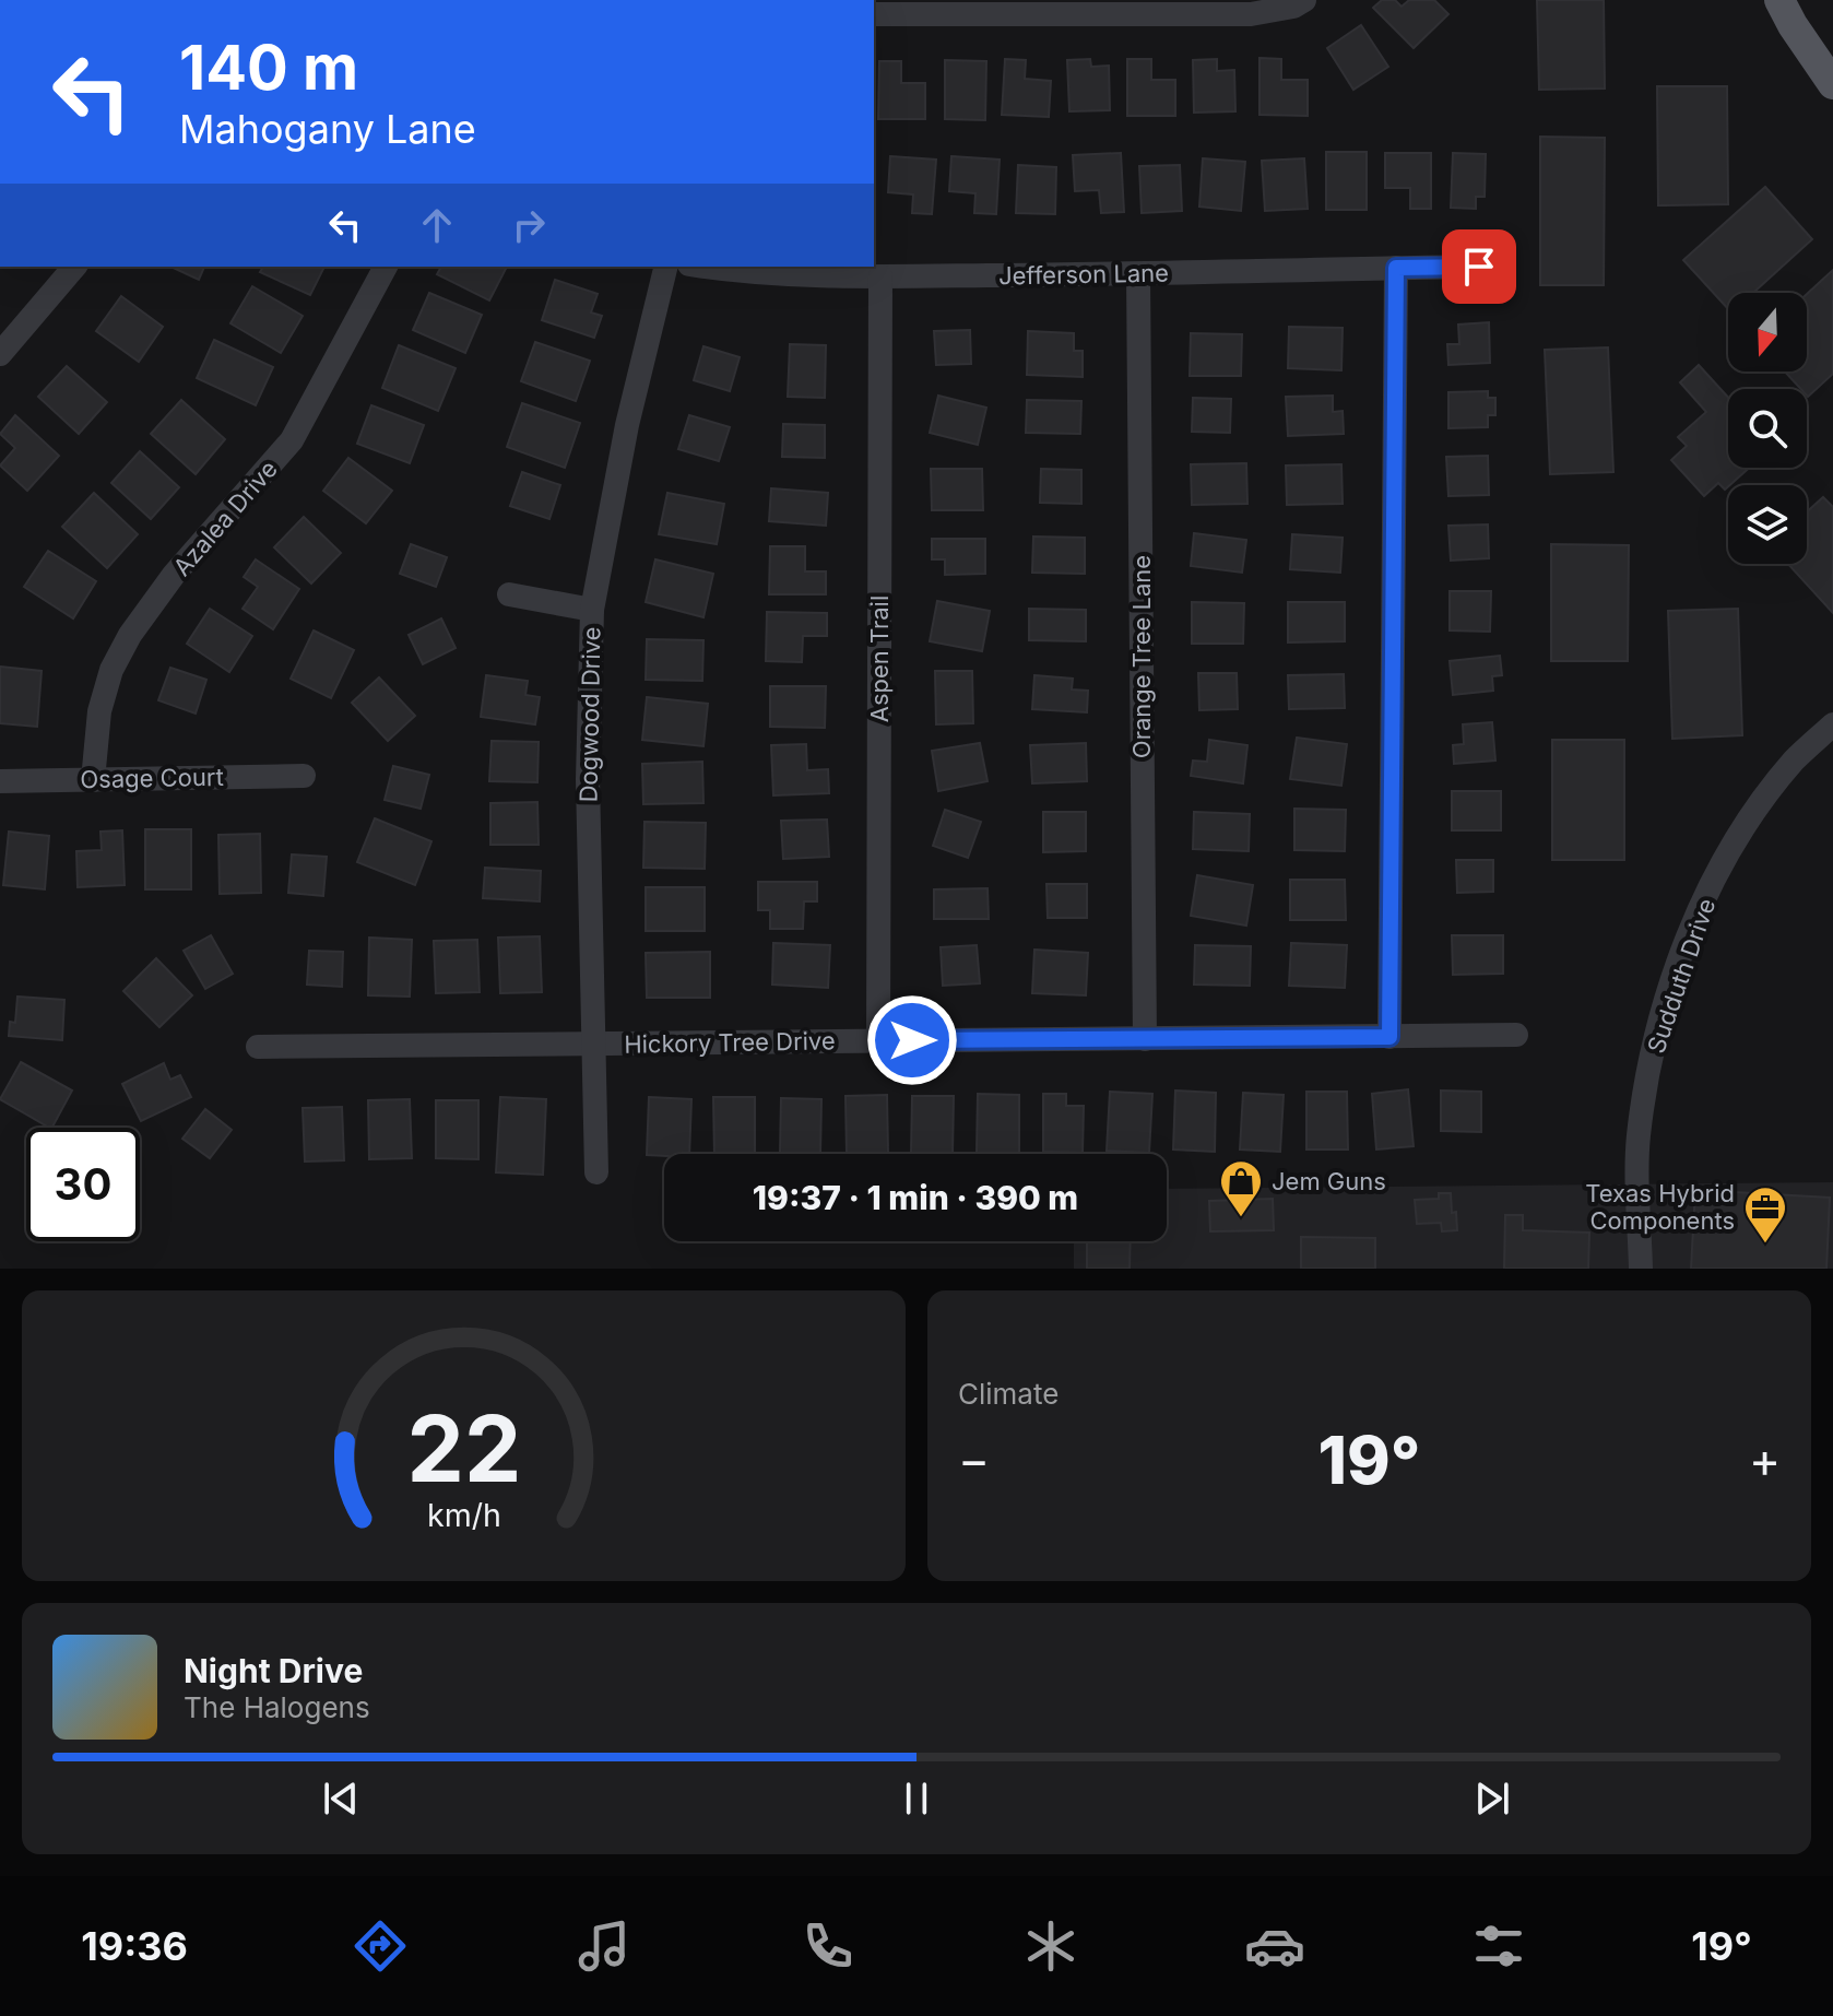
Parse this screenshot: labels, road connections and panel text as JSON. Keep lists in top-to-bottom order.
{
  "streets": {
    "street": [
      "Jefferson Lane",
      "Azalea Drive",
      "Orange Tree Lane",
      "Aspen Trail",
      "Dogwood Drive",
      "Osage Court",
      "Sudduth Drive",
      "Hickory Tree Drive"
    ]
  },
  "crossings": [
    ["Jefferson Lane", "Orange Tree Lane"],
    ["Jefferson Lane", "Aspen Trail"],
    ["Azalea Drive", "Osage Court"],
    ["Orange Tree Lane", "Hickory Tree Drive"],
    ["Aspen Trail", "Hickory Tree Drive"],
    ["Dogwood Drive", "Hickory Tree Drive"]
  ],
  "places": {
    "shop": ["Jem Guns"],
    "office": ["Texas Hybrid Components"]
  },
  "north": "bottom",
  "page": {
    "turn": ["140 m", "Mahogany Lane"],
    "limit": "30",
    "trip": "19:37 · 1 min · 390 m",
    "tile": "Climate",
    "heat": ["−", "19°", "+"],
    "song": ["Night Drive", "The Halogens"],
    "tabs": ["19:36", "19°"],
    "gauge": ["22", "km/h"]
  }
}
